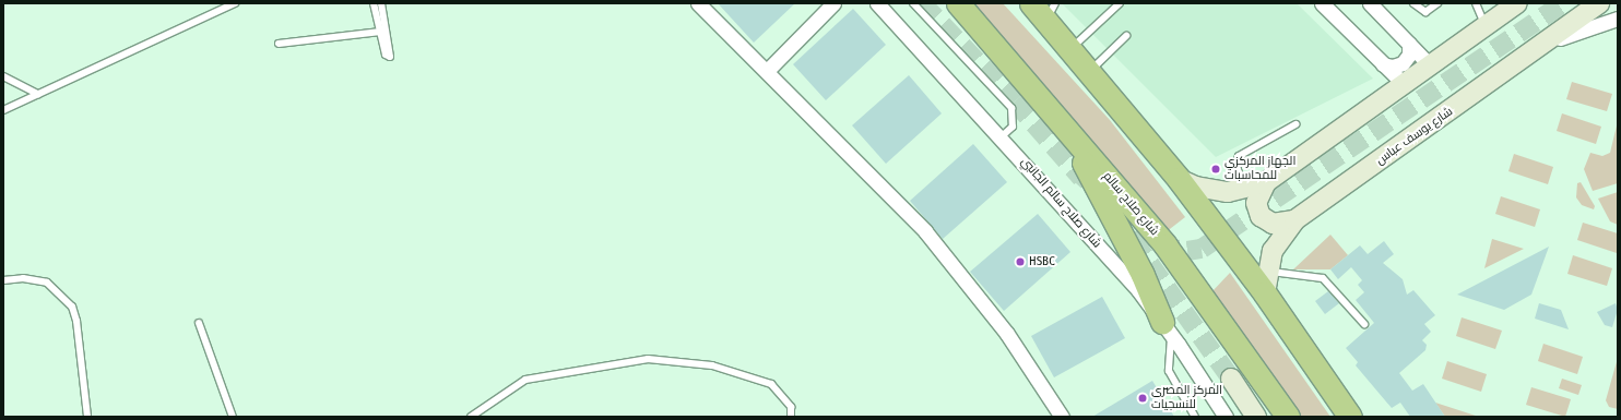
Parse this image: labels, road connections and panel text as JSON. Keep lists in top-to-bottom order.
{
  "streets": {
    "highway": ["شارع صلاح سالم"],
    "main road": ["شارع يوسف عباس"],
    "street": ["شارع صلاح سالم الجانبي"]
  },
  "places": ["الجهاز المركزي للمحاسبات", "HSBC", "المركز المصرى للنسجيات"]
}
